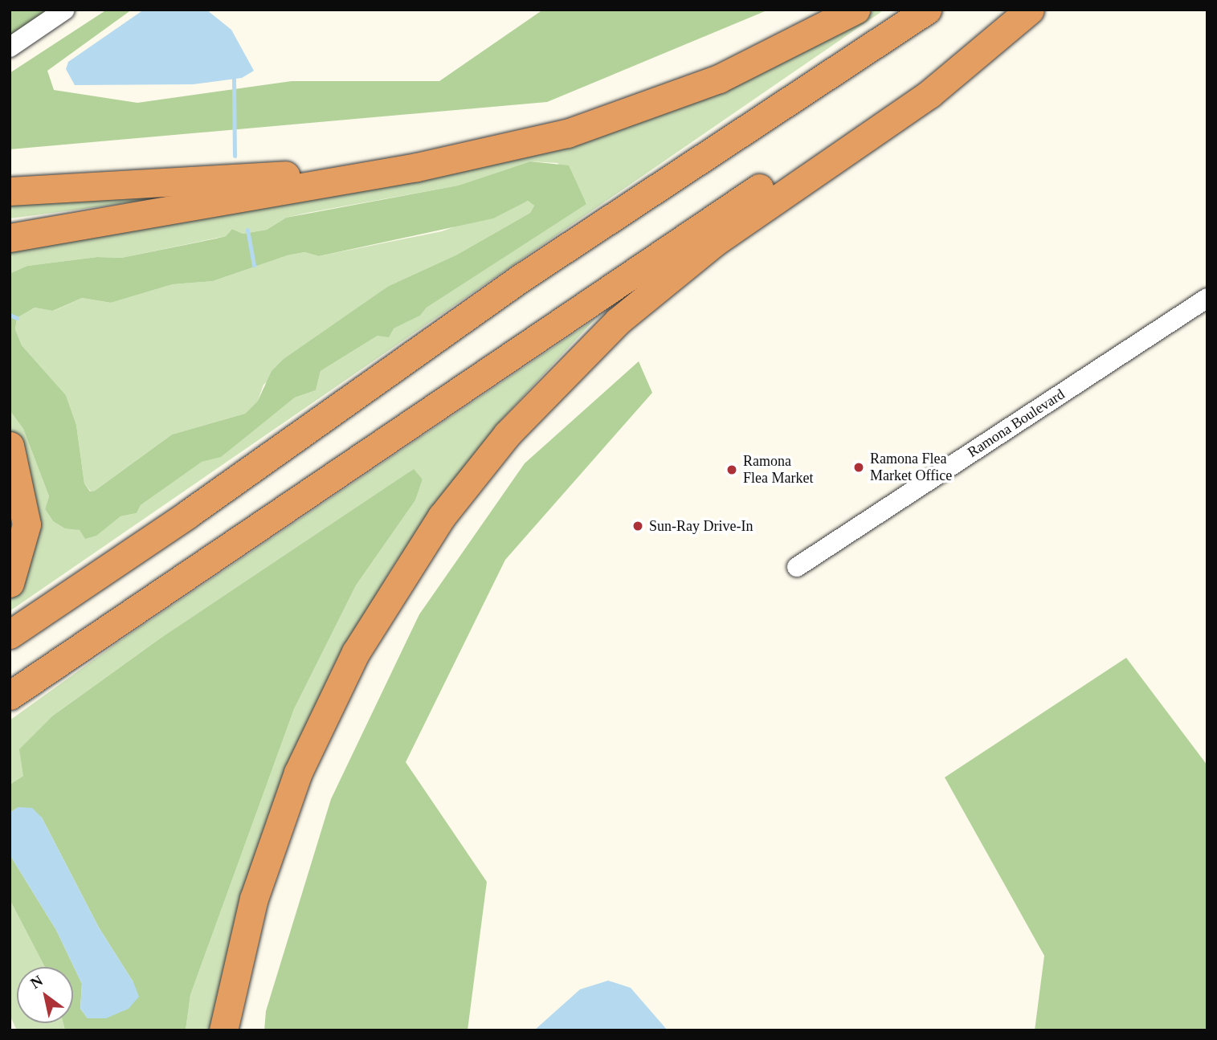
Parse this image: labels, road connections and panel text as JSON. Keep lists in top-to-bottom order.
{
  "streets": {
    "street": ["Ramona Boulevard"]
  },
  "places": ["Ramona Flea Market Office", "Ramona Flea Market", "Sun-Ray Drive-In"],
  "north": "top left"
}
